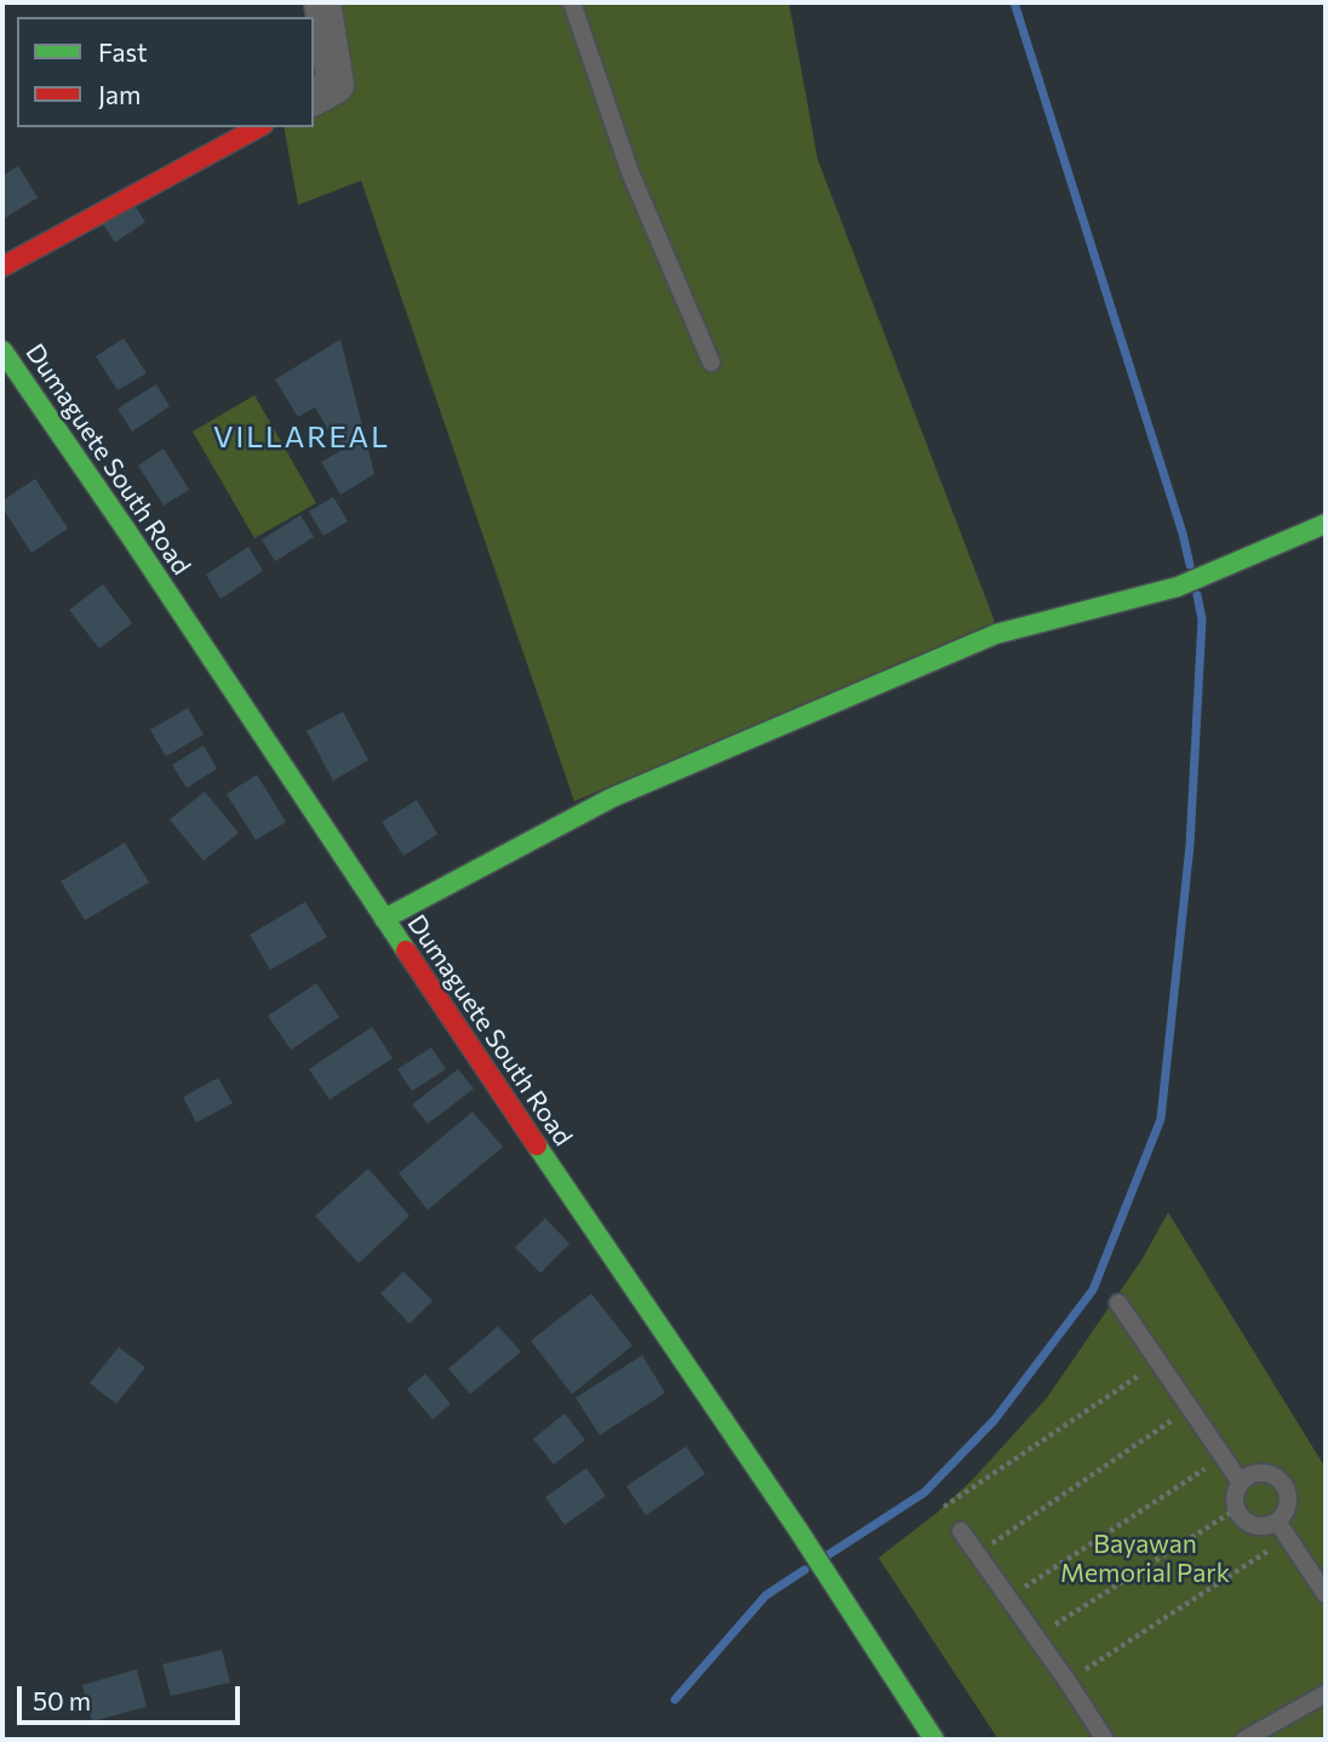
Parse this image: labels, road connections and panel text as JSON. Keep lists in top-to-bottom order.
{
  "streets": {
    "main road": ["Dumaguete South Road"]
  },
  "districts": ["VILLAREAL"],
  "parks": ["Bayawan Memorial Park"],
  "legend": ["Fast", "Jam"],
  "scale_bar": "50 m"
}
